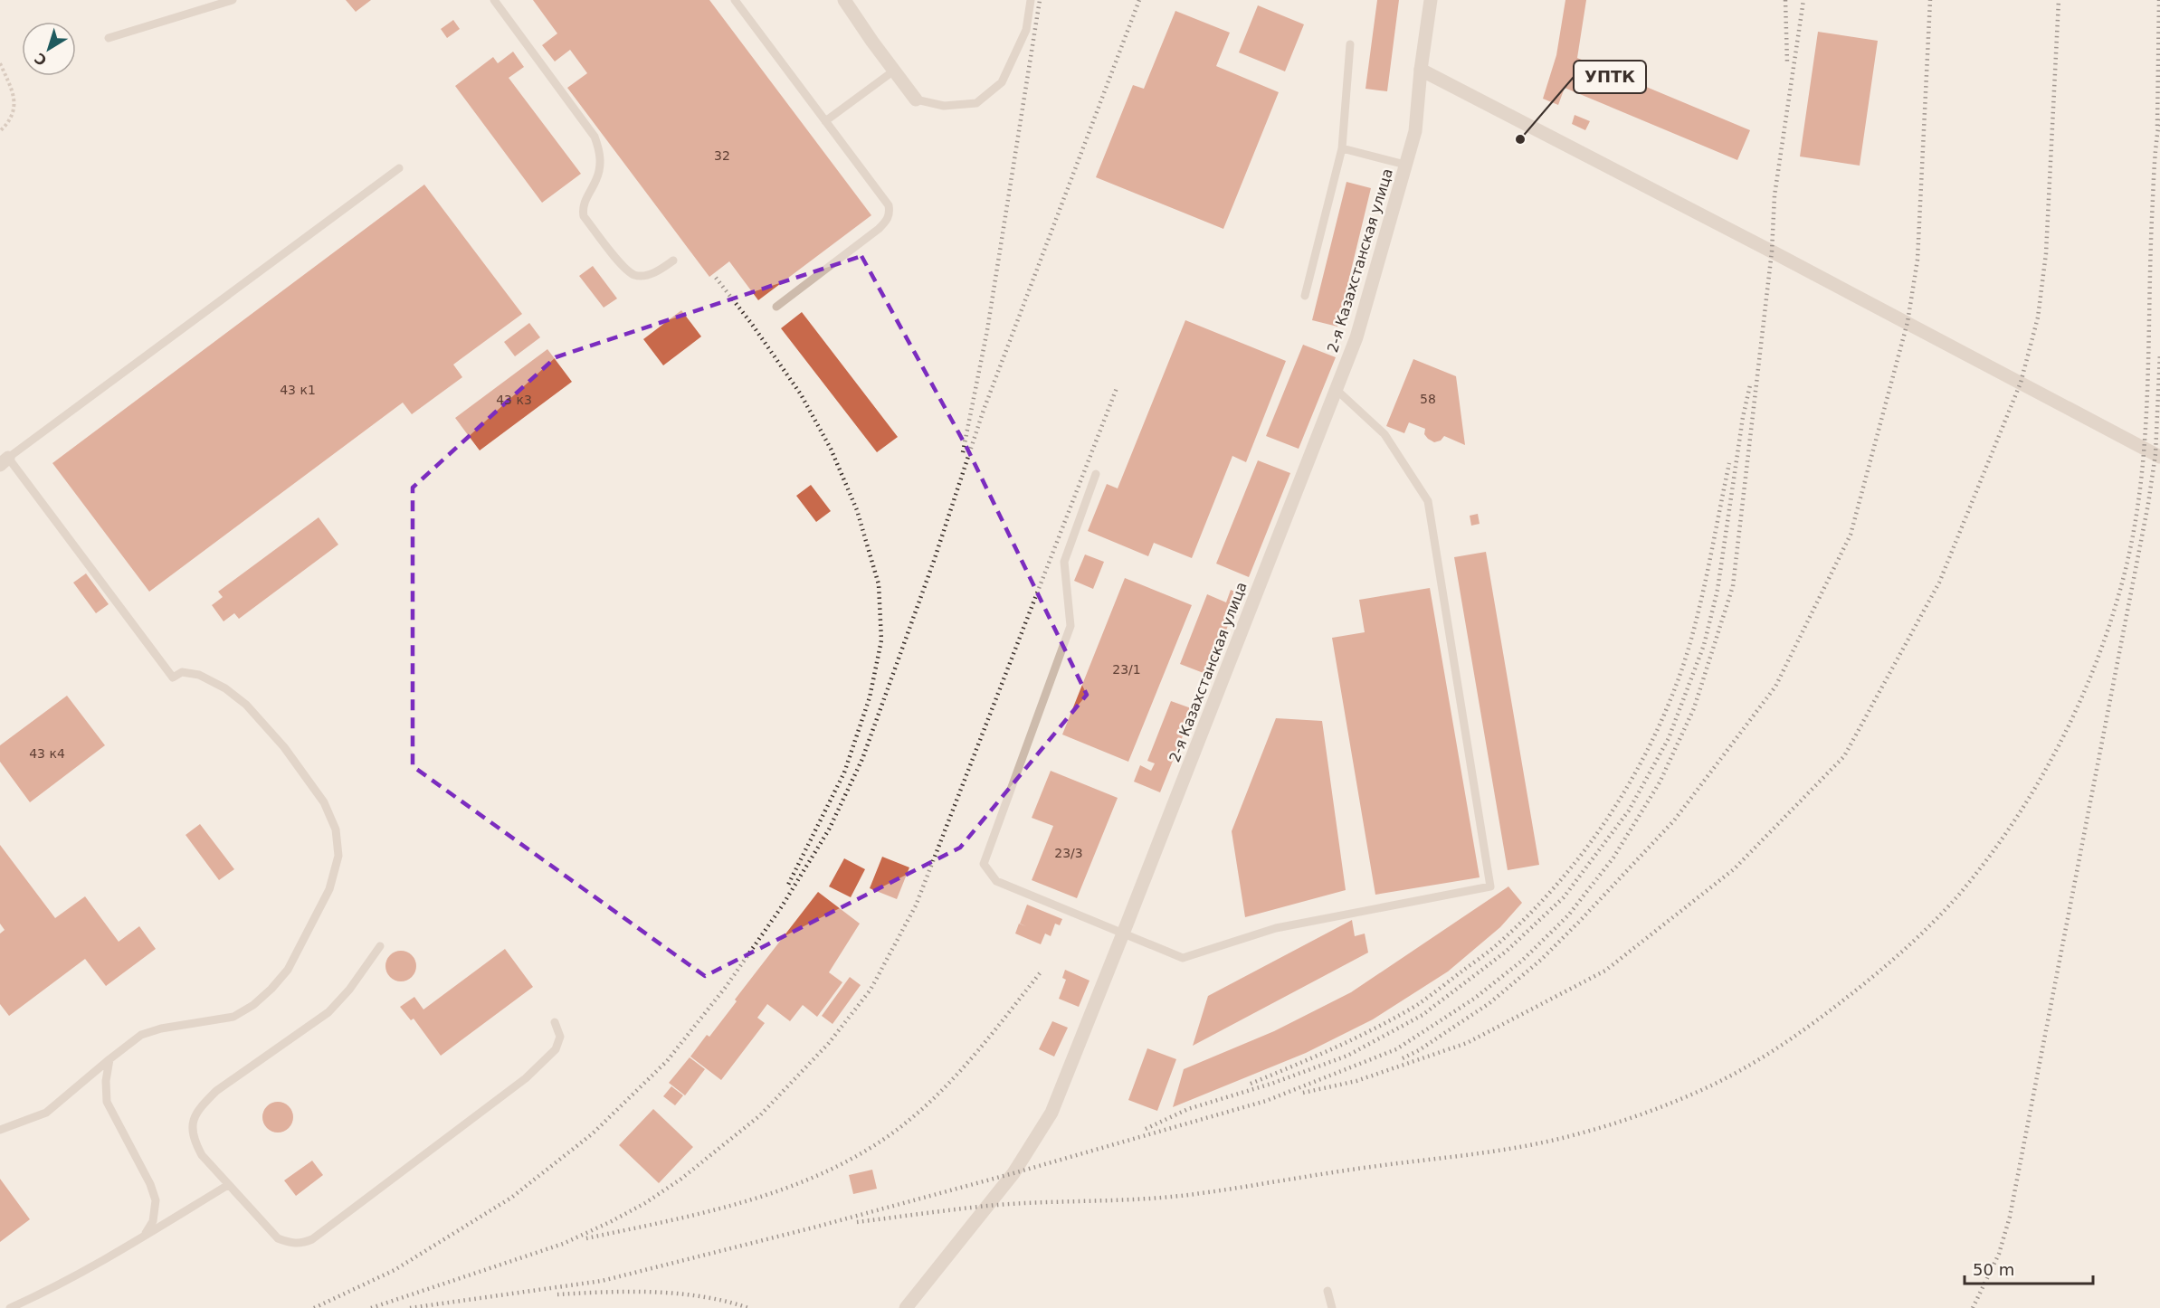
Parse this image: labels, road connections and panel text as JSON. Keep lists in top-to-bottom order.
{
  "streets": {
    "street": ["2-я Казахстанская улица"]
  },
  "places": ["УПТК"],
  "house_numbers": [
    "32",
    "43 к1",
    "58",
    "43 к3",
    "23/1",
    "43 к4",
    "23/3"
  ],
  "scale_bar": "50 m",
  "north": "bottom left"
}
